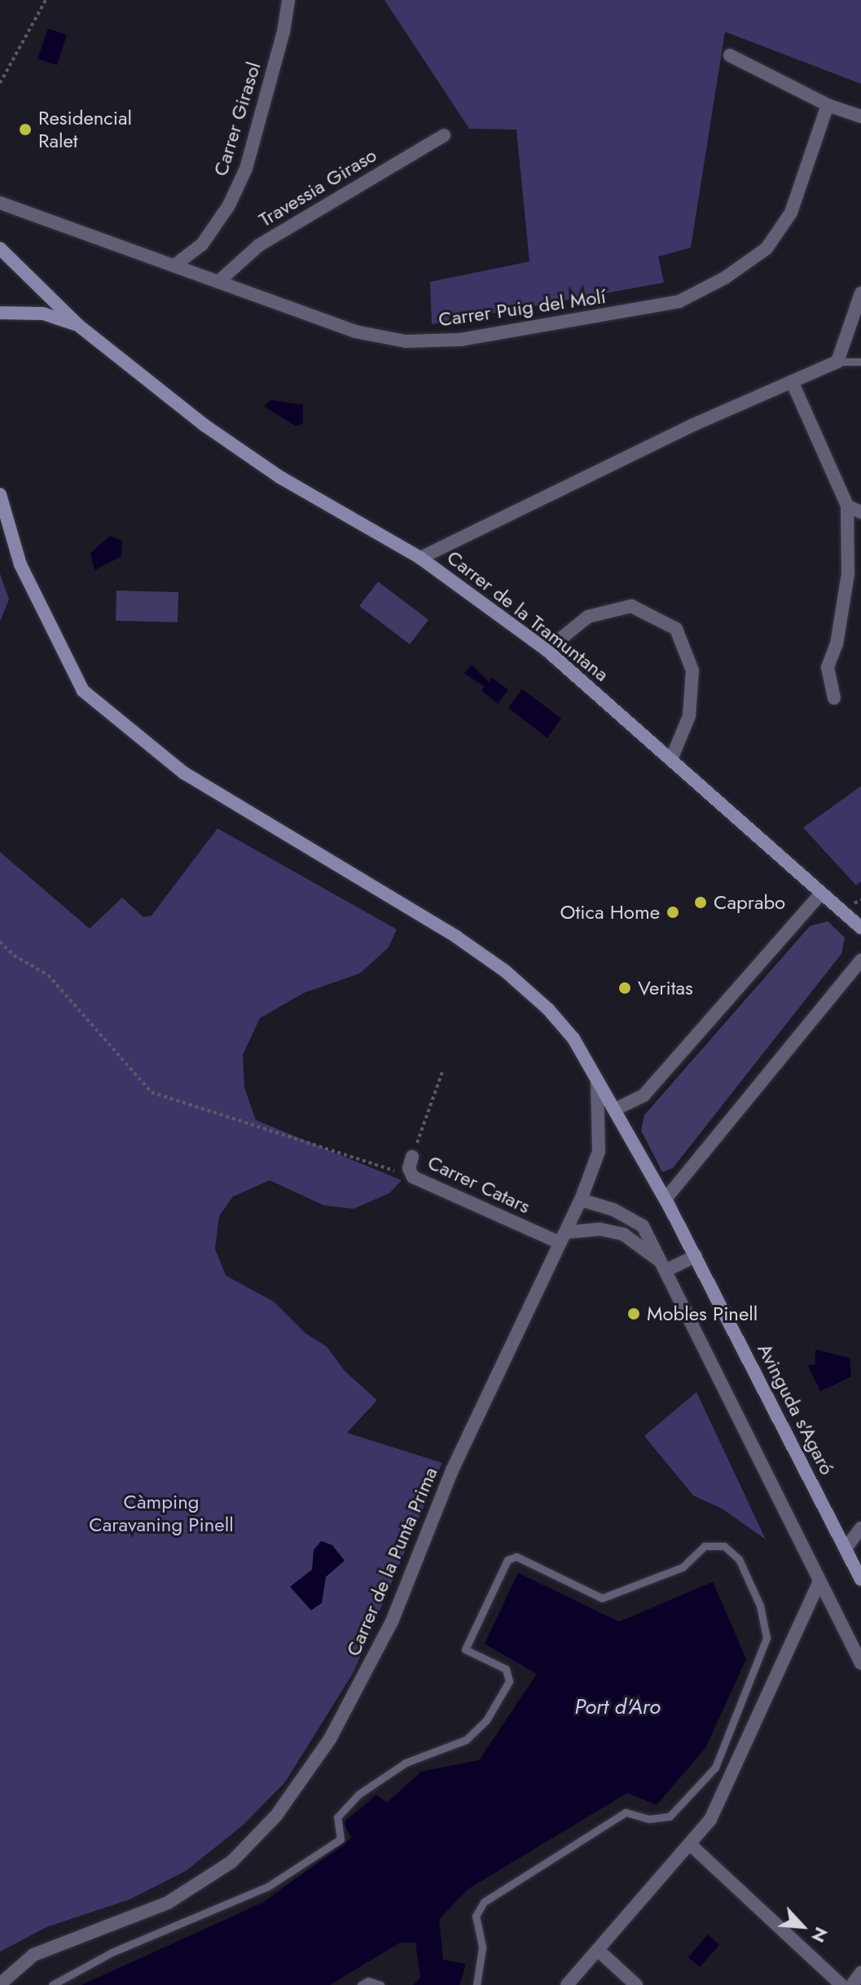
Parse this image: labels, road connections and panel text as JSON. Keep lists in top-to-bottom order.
{
  "streets": {
    "main road": ["Carrer de la Tramuntana", "Avinguda s'Agaró"],
    "street": [
      "Carrer Girasol",
      "Travessia Giraso",
      "Carrer Puig del Molí",
      "Carrer Catars",
      "Carrer de la Punta Prima"
    ]
  },
  "crossings": [
    ["Carrer Girasol", "Carrer Puig del Molí"],
    ["Travessia Giraso", "Carrer Puig del Molí"],
    ["Carrer Catars", "Carrer de la Punta Prima"],
    ["Avinguda s'Agaró", "Carrer de la Punta Prima"]
  ],
  "water": ["Port d'Aro"],
  "parks": ["Càmping Caravaning Pinell"],
  "places": [
    "Residencial Ralet",
    "Caprabo",
    "Otica Home",
    "Veritas",
    "Mobles Pinell"
  ],
  "north": "bottom right"
}
